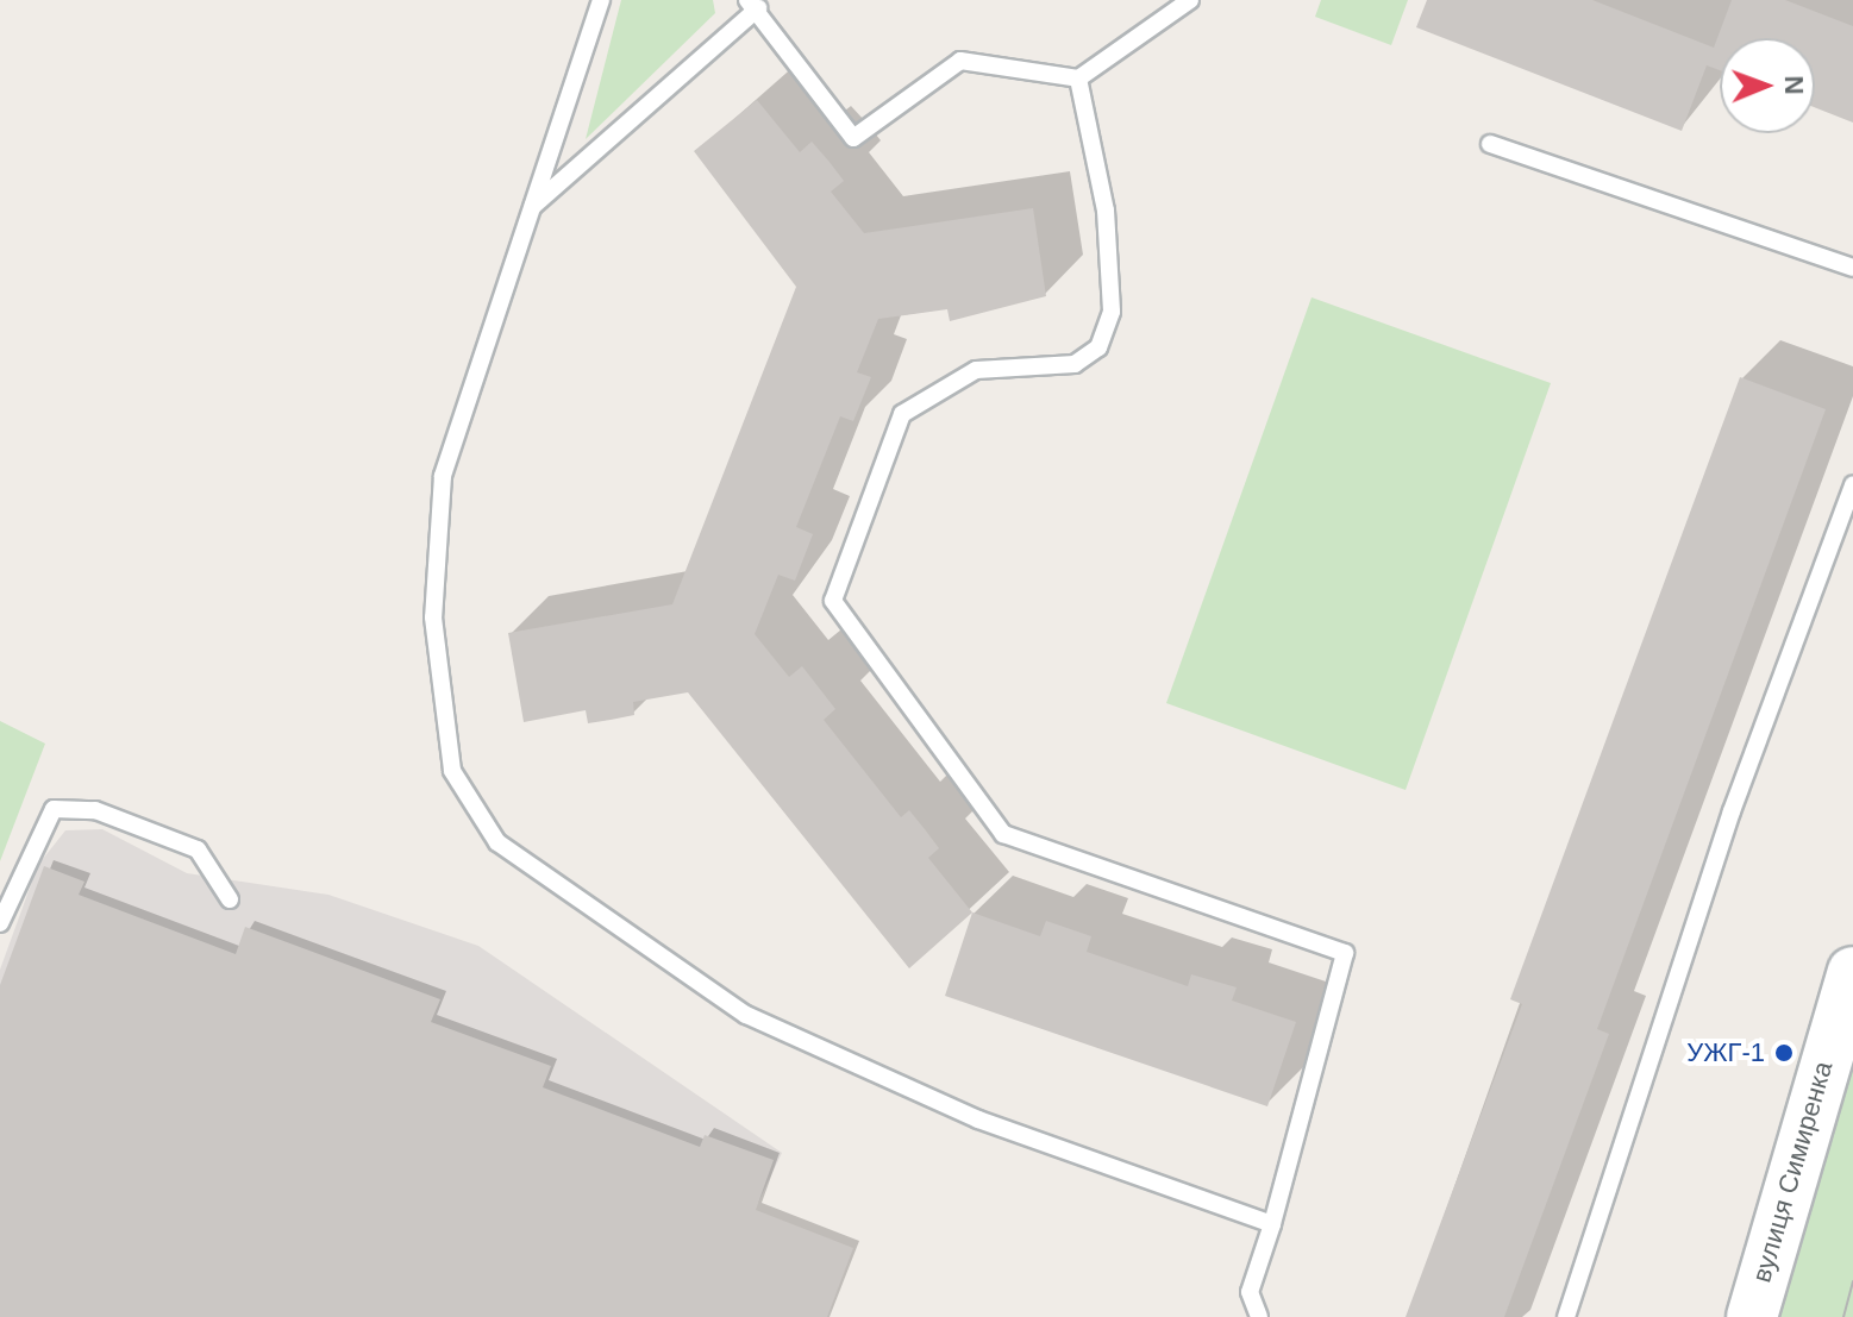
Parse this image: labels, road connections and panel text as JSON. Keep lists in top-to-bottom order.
{
  "streets": {
    "street": ["вулиця Симиренка"]
  },
  "places": ["УЖГ-1"],
  "north": "right"
}
